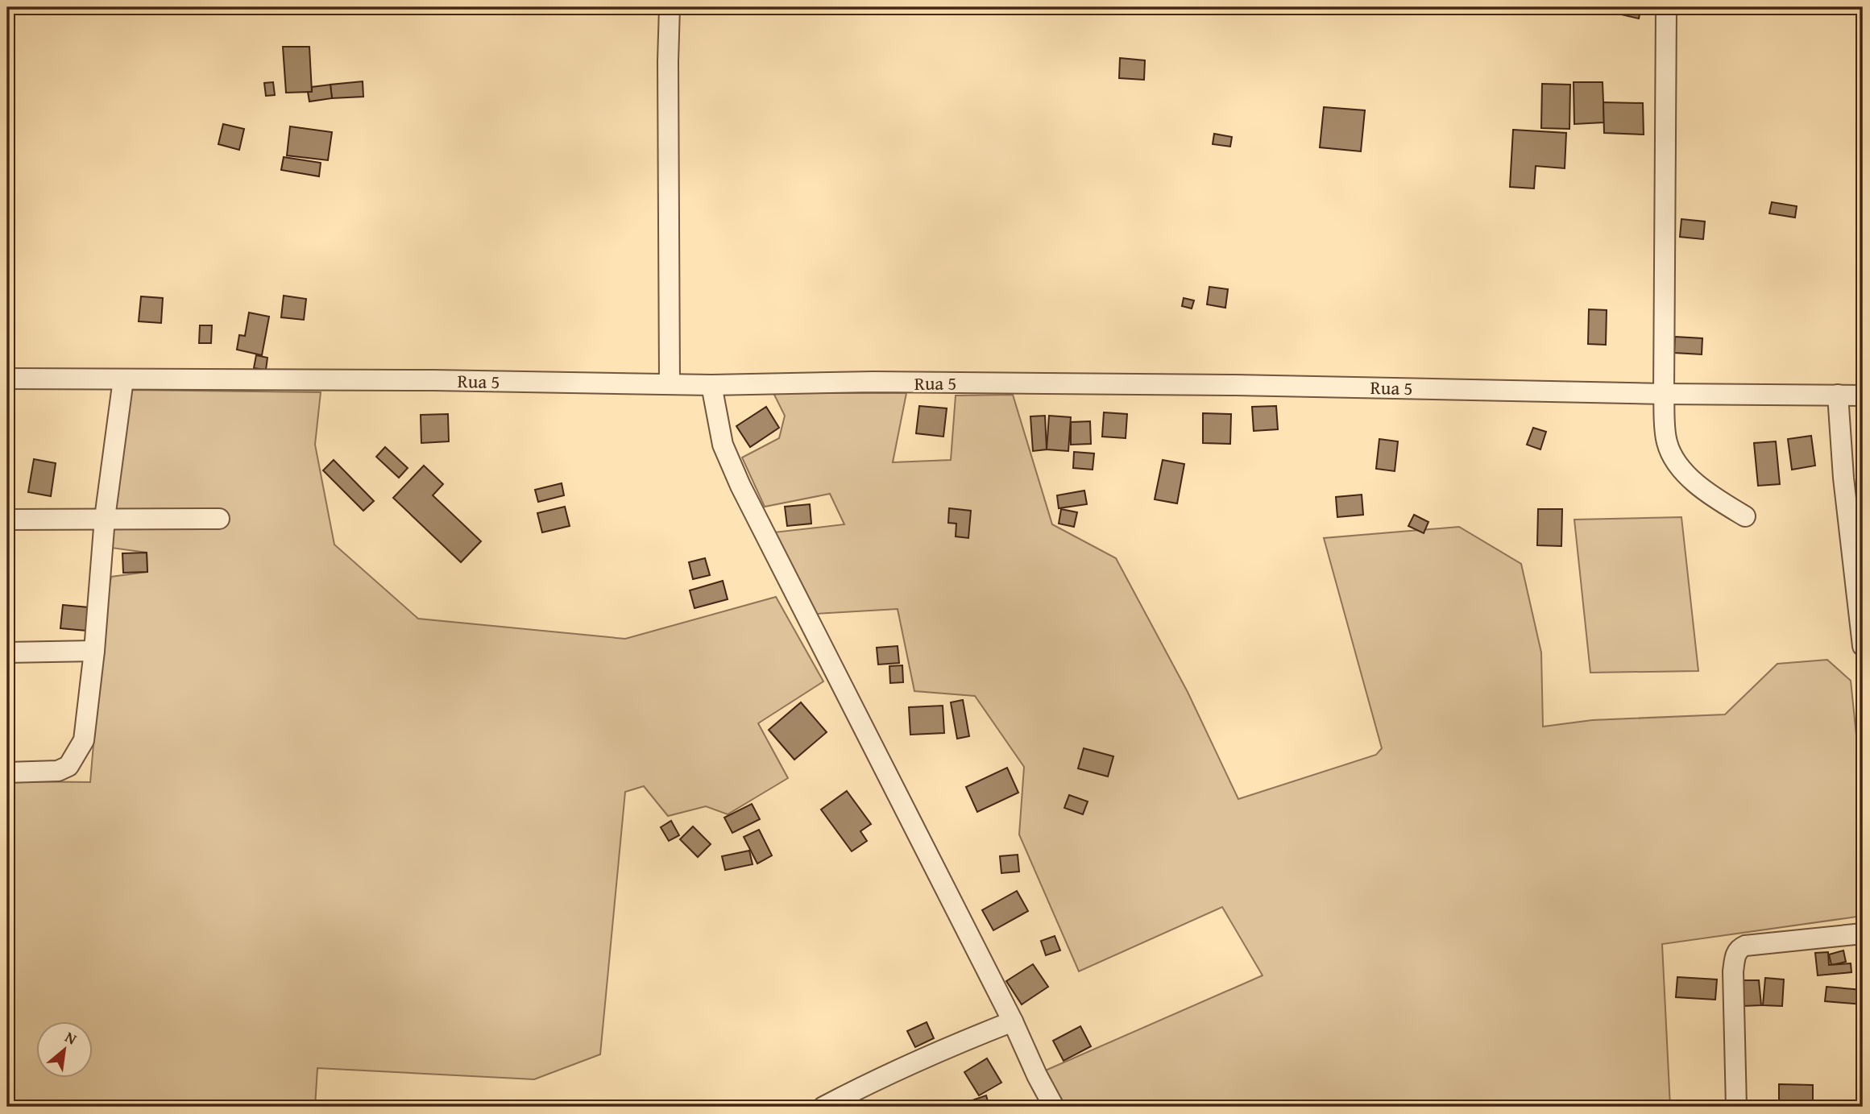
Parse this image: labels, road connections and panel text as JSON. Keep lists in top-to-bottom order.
{
  "streets": {
    "street": ["Rua 5"]
  },
  "north": "top right"
}
